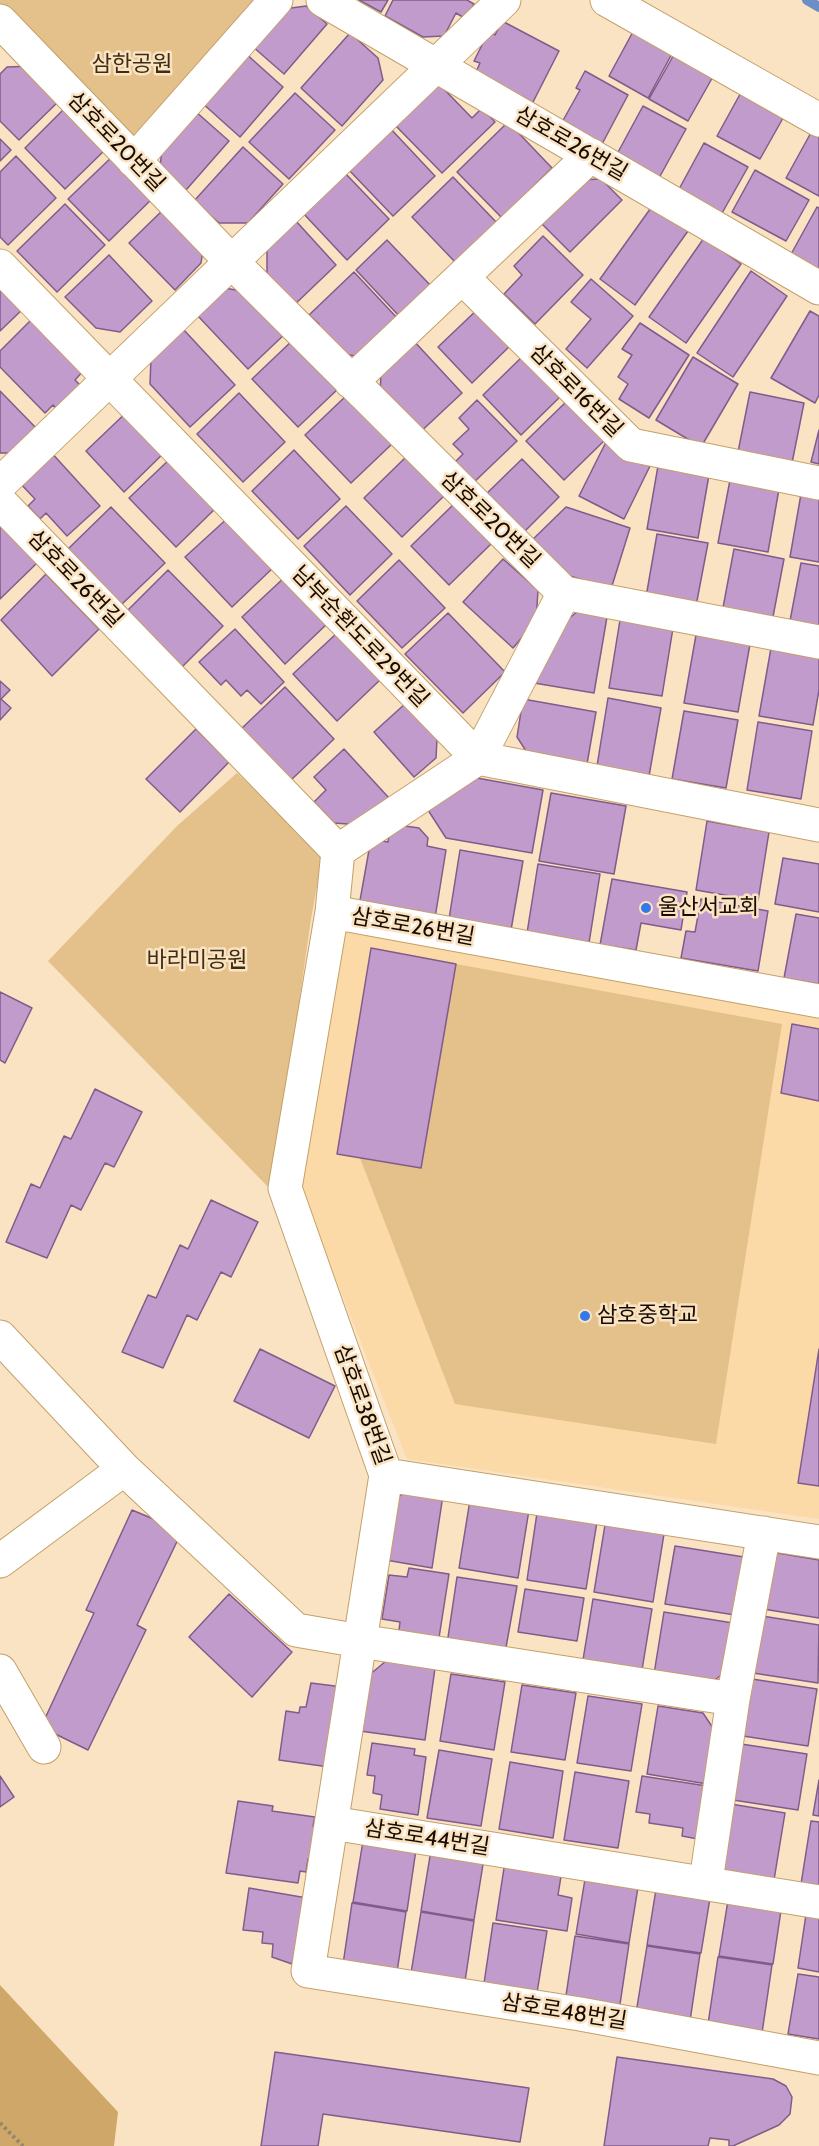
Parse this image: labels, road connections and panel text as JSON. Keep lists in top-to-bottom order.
{
  "streets": {
    "street": [
      "삼호로20번길",
      "삼호로26번길",
      "삼호로16번길",
      "남부순환도로29번길",
      "삼호로38번길",
      "삼호로44번길",
      "삼호로48번길"
    ]
  },
  "crossings": [
    ["삼호로26번길", "삼호로38번길"],
    ["삼호로38번길", "삼호로44번길"],
    ["삼호로44번길", "삼호로48번길"]
  ],
  "parks": ["삼한공원", "바라미공원"],
  "places": ["울산서교회", "삼호중학교"]
}
